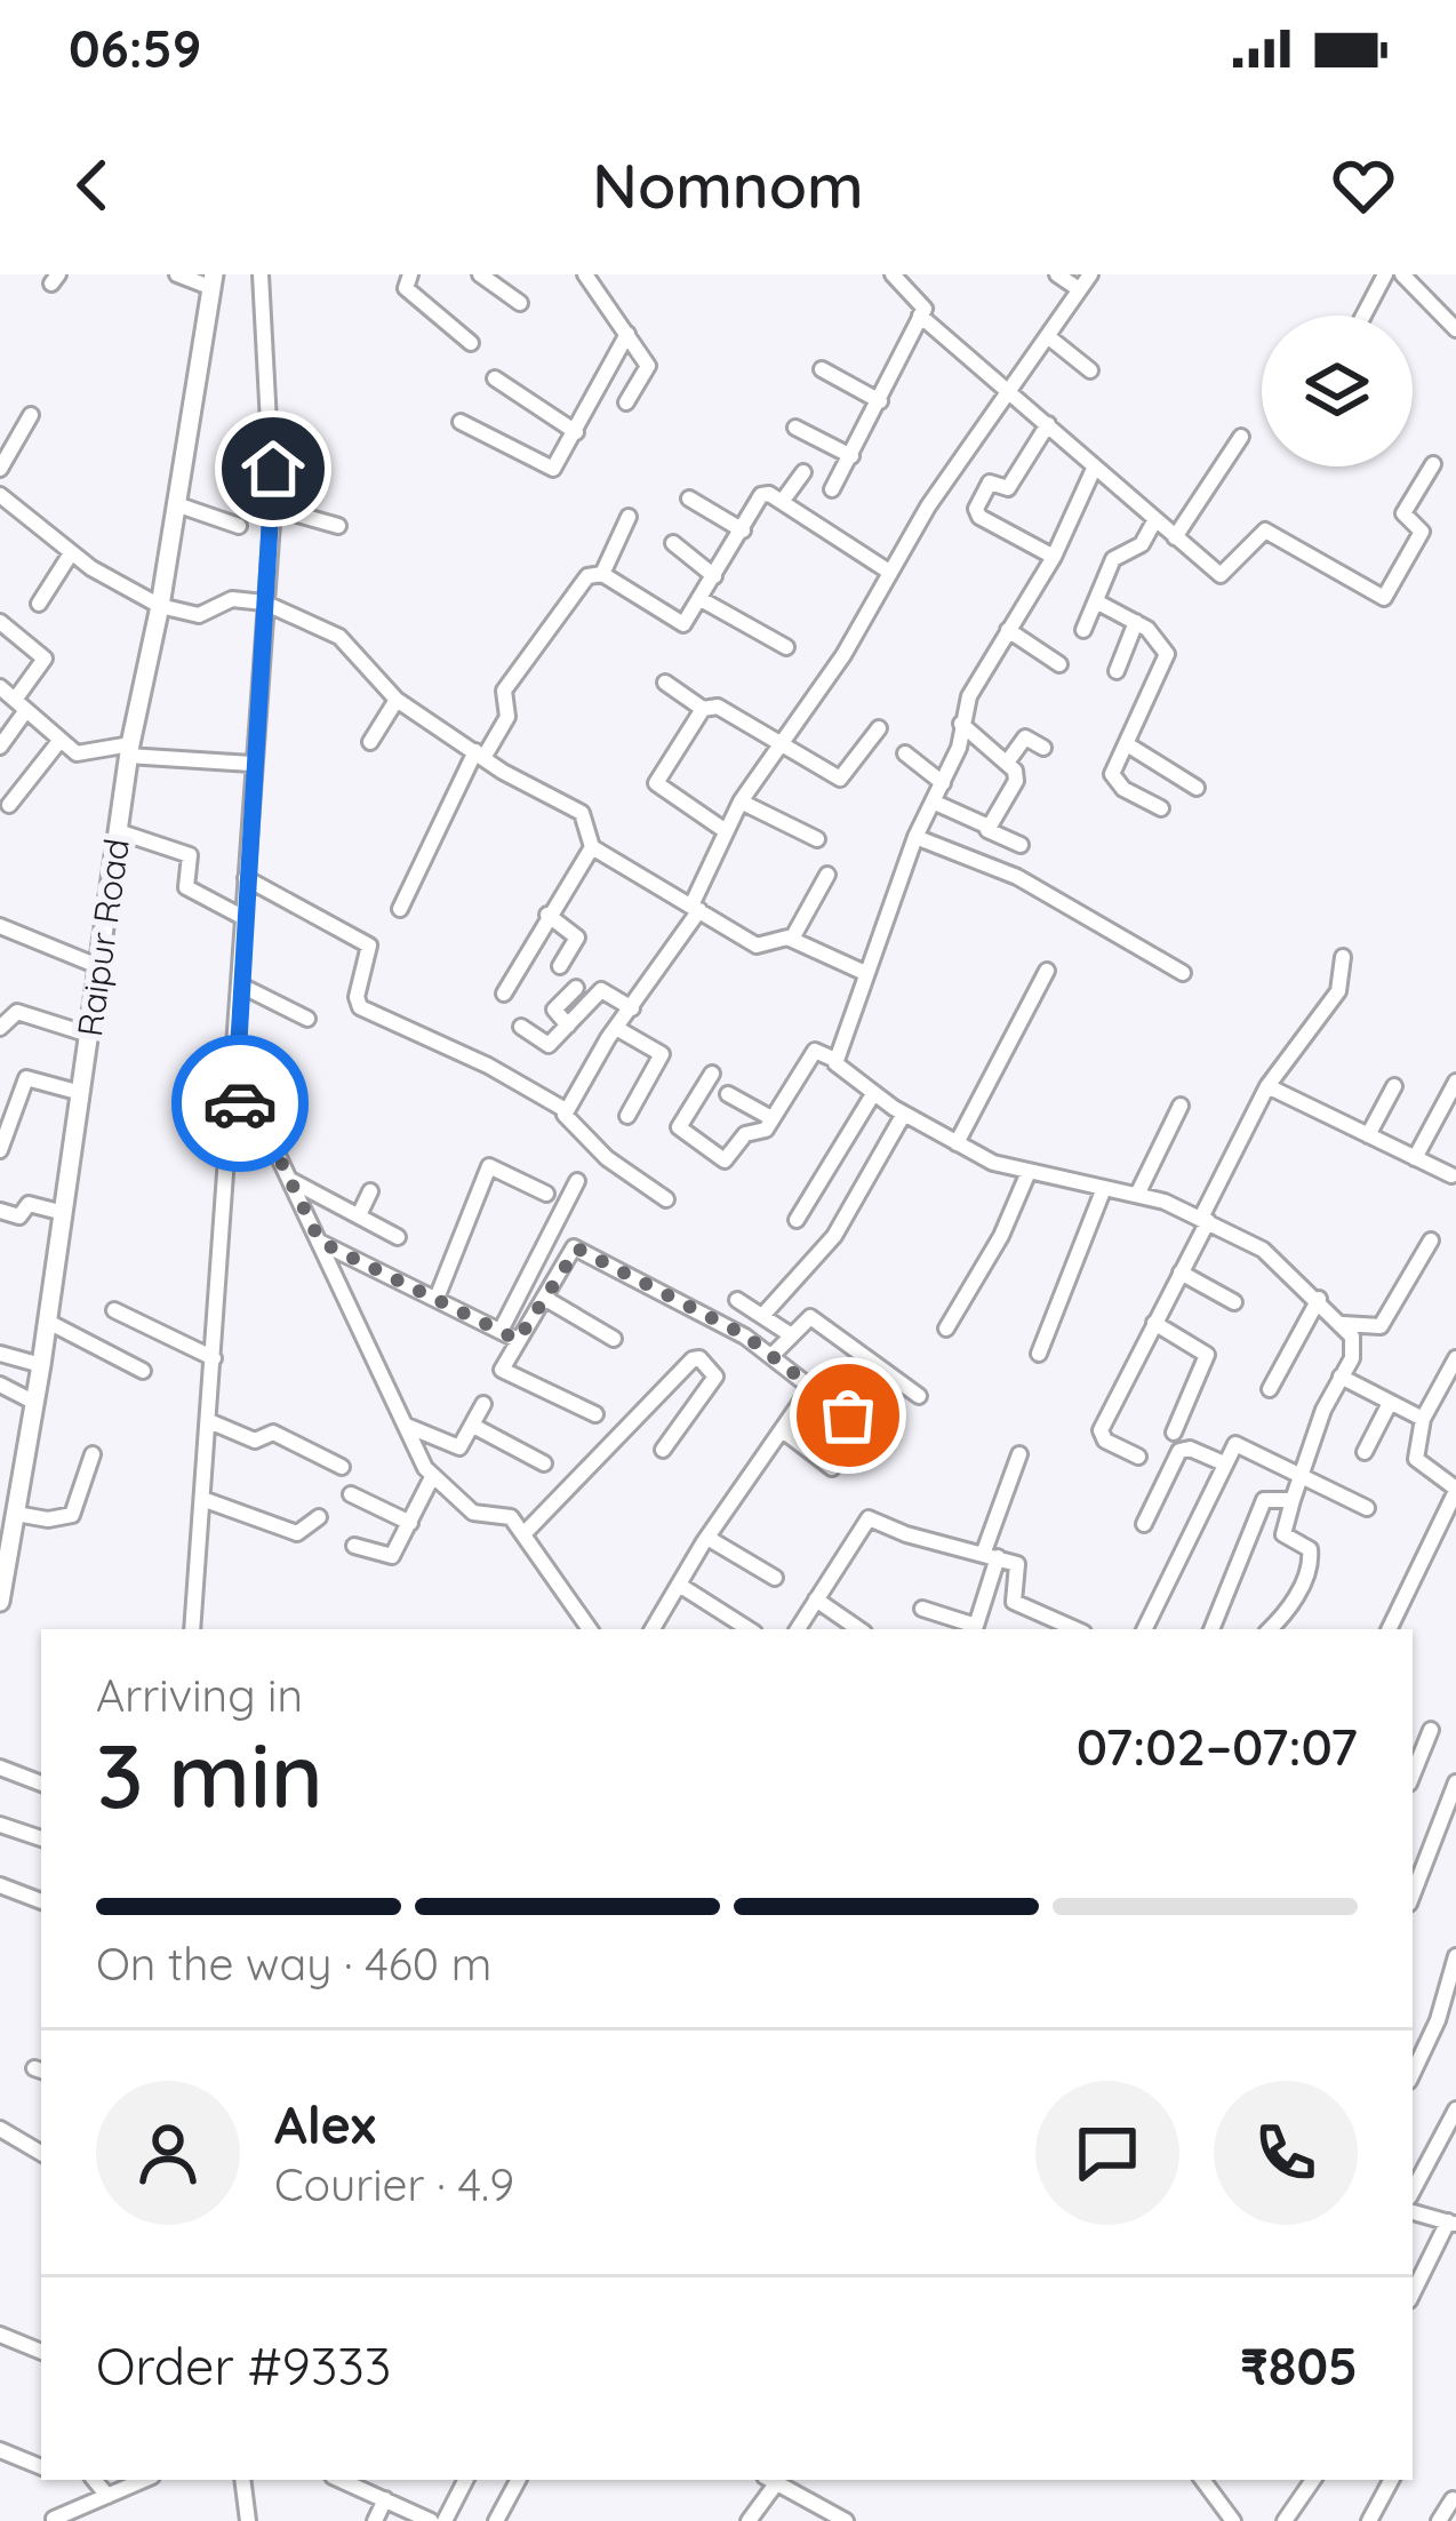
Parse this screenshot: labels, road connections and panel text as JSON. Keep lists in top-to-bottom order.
{
  "streets": {
    "main road": ["Raipur Road"]
  },
  "page": {
    "status": "06:59",
    "header": "Nomnom",
    "heading": ["3 min", "Arriving in", "07:02–07:07"],
    "panel": [
      "Alex",
      "Courier · 4.9",
      "Order #9333",
      "₹805"
    ],
    "bar": "On the way · 460 m"
  }
}
